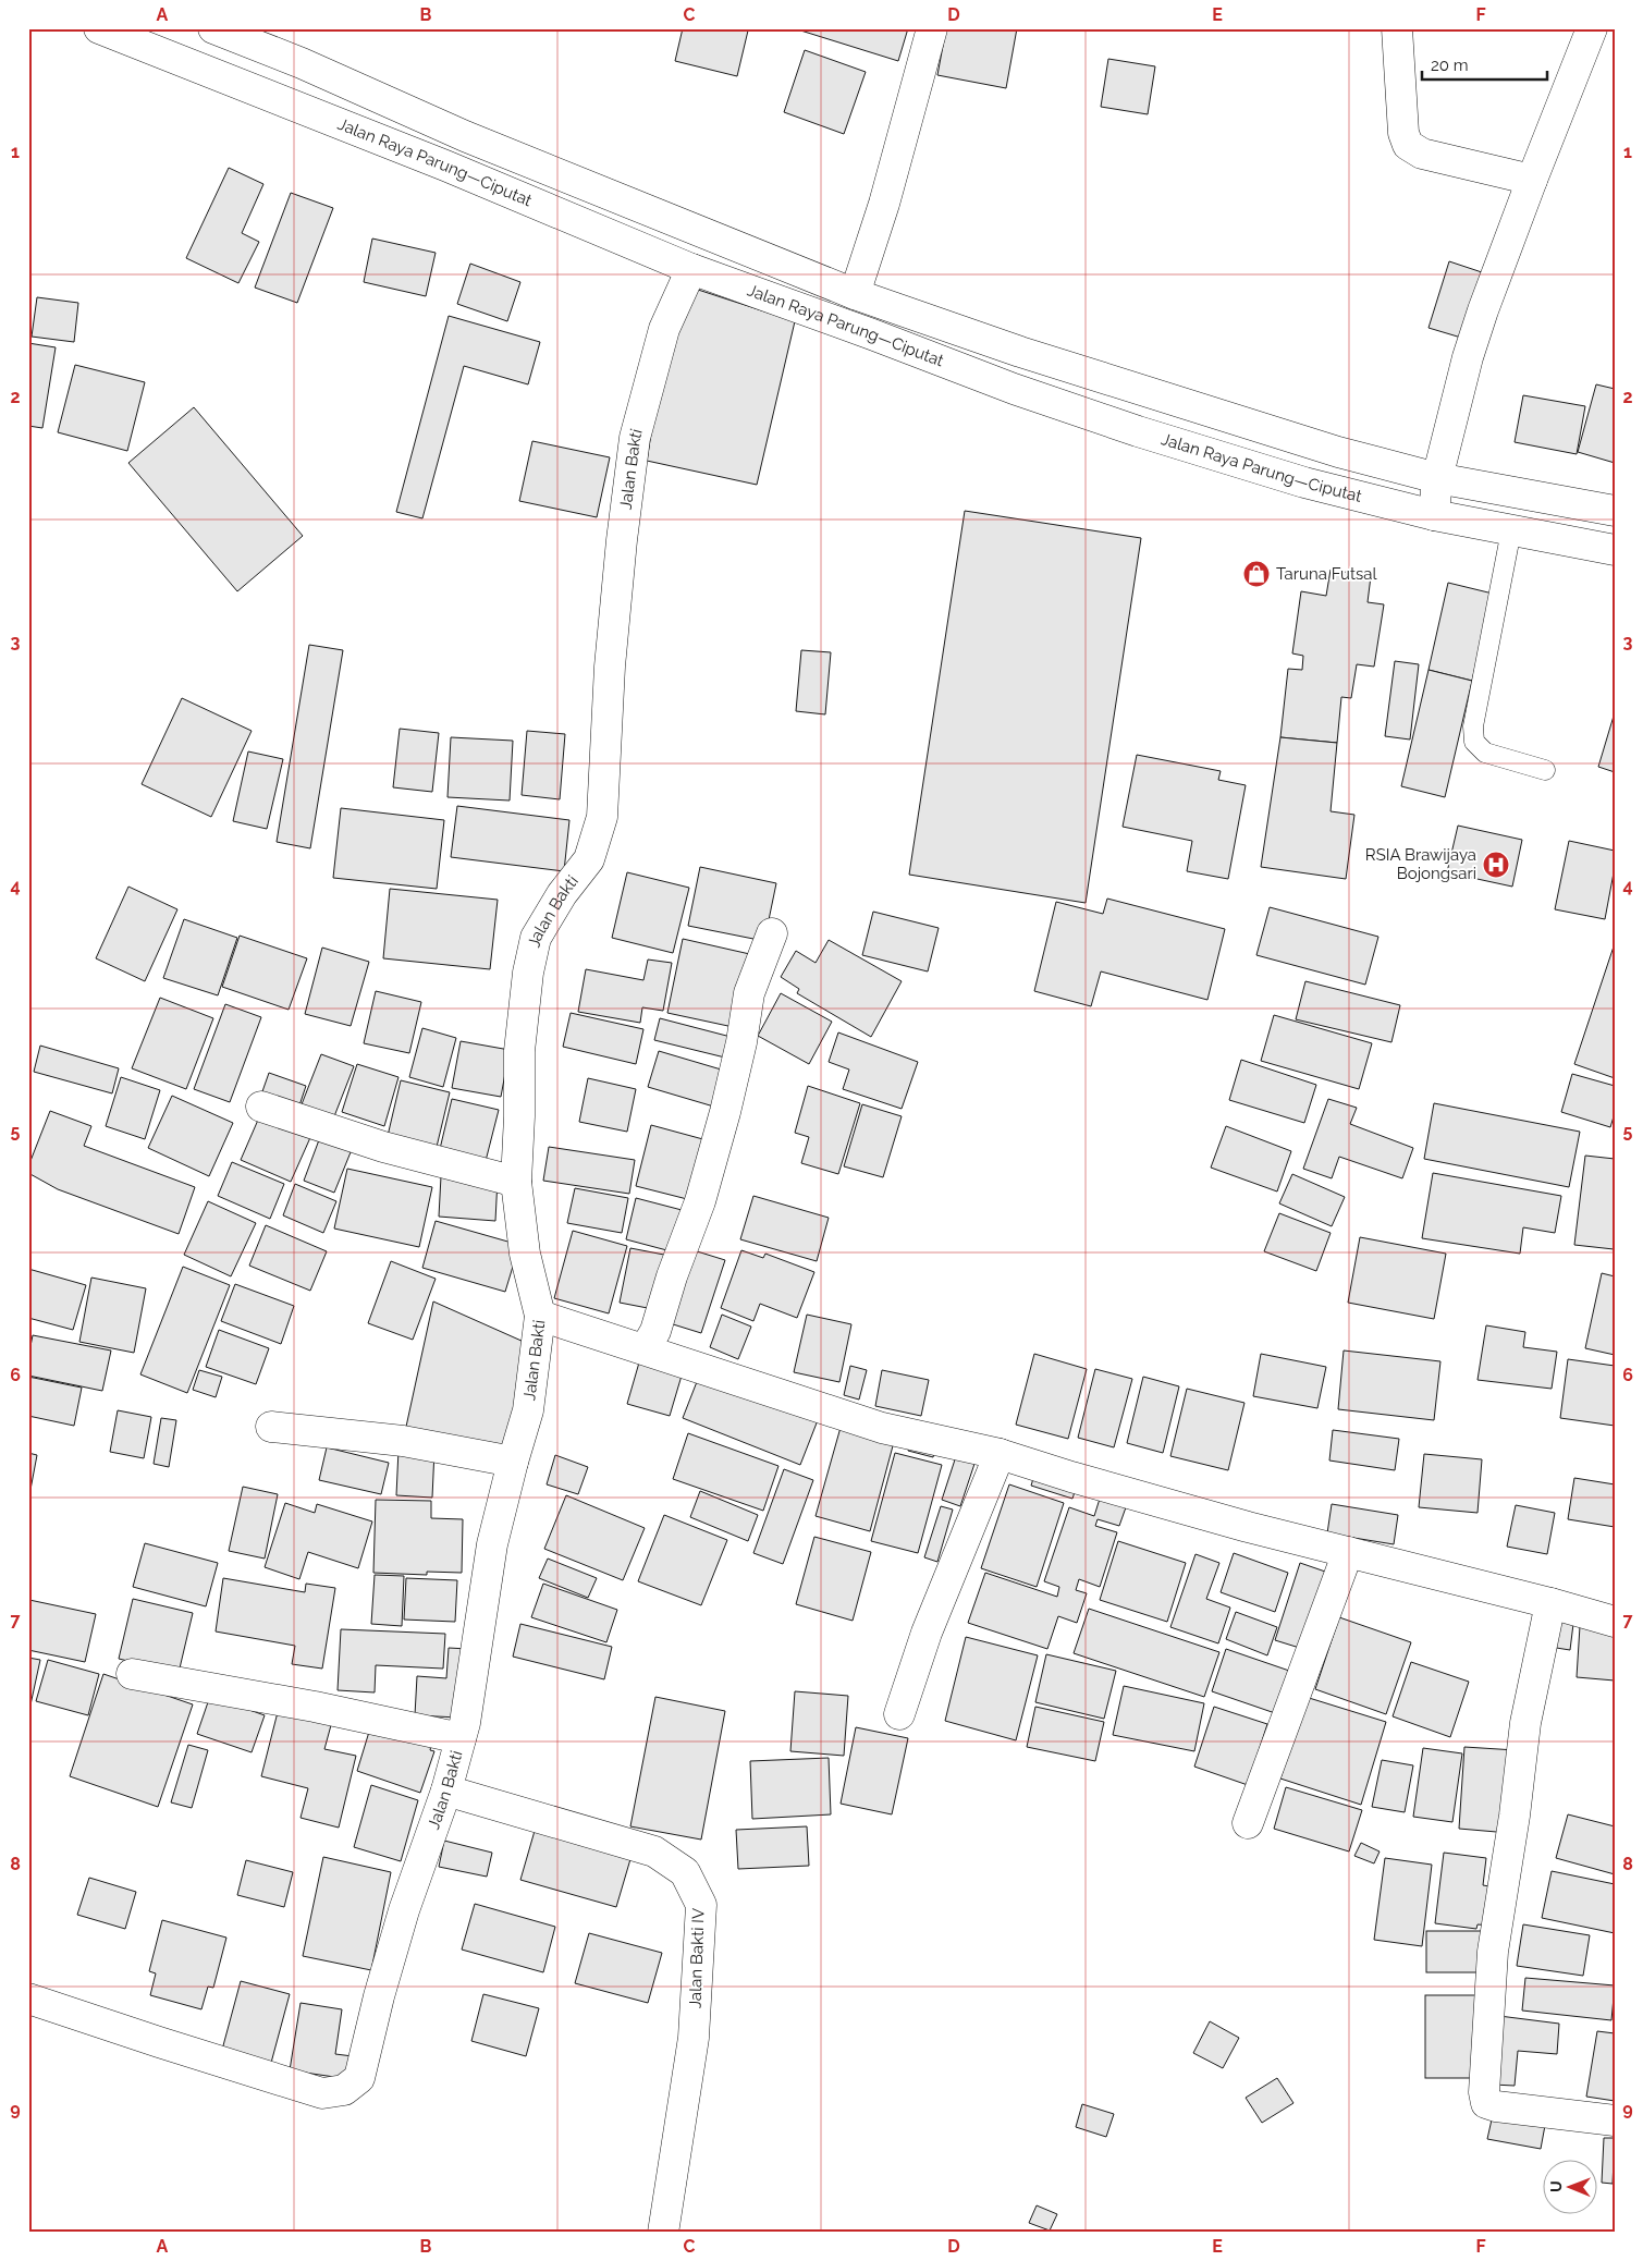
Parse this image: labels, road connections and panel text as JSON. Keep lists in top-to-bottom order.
{
  "streets": {
    "main road": ["Jalan Raya Parung—Ciputat", "Jalan Bakti", "Jalan Bakti IV"]
  },
  "crossings": [
    ["Jalan Raya Parung—Ciputat", "Jalan Bakti"],
    ["Jalan Bakti", "Jalan Bakti IV"]
  ],
  "places": {
    "shop": ["Taruna Futsal"],
    "hospital": ["RSIA Brawijaya Bojongsari"]
  },
  "scale_bar": "20 m",
  "north": "left",
  "grid": {
    "columns": [
      "A",
      "B",
      "C",
      "D",
      "E",
      "F"
    ],
    "rows": [
      "1",
      "2",
      "3",
      "4",
      "5",
      "6",
      "7",
      "8",
      "9"
    ]
  }
}
